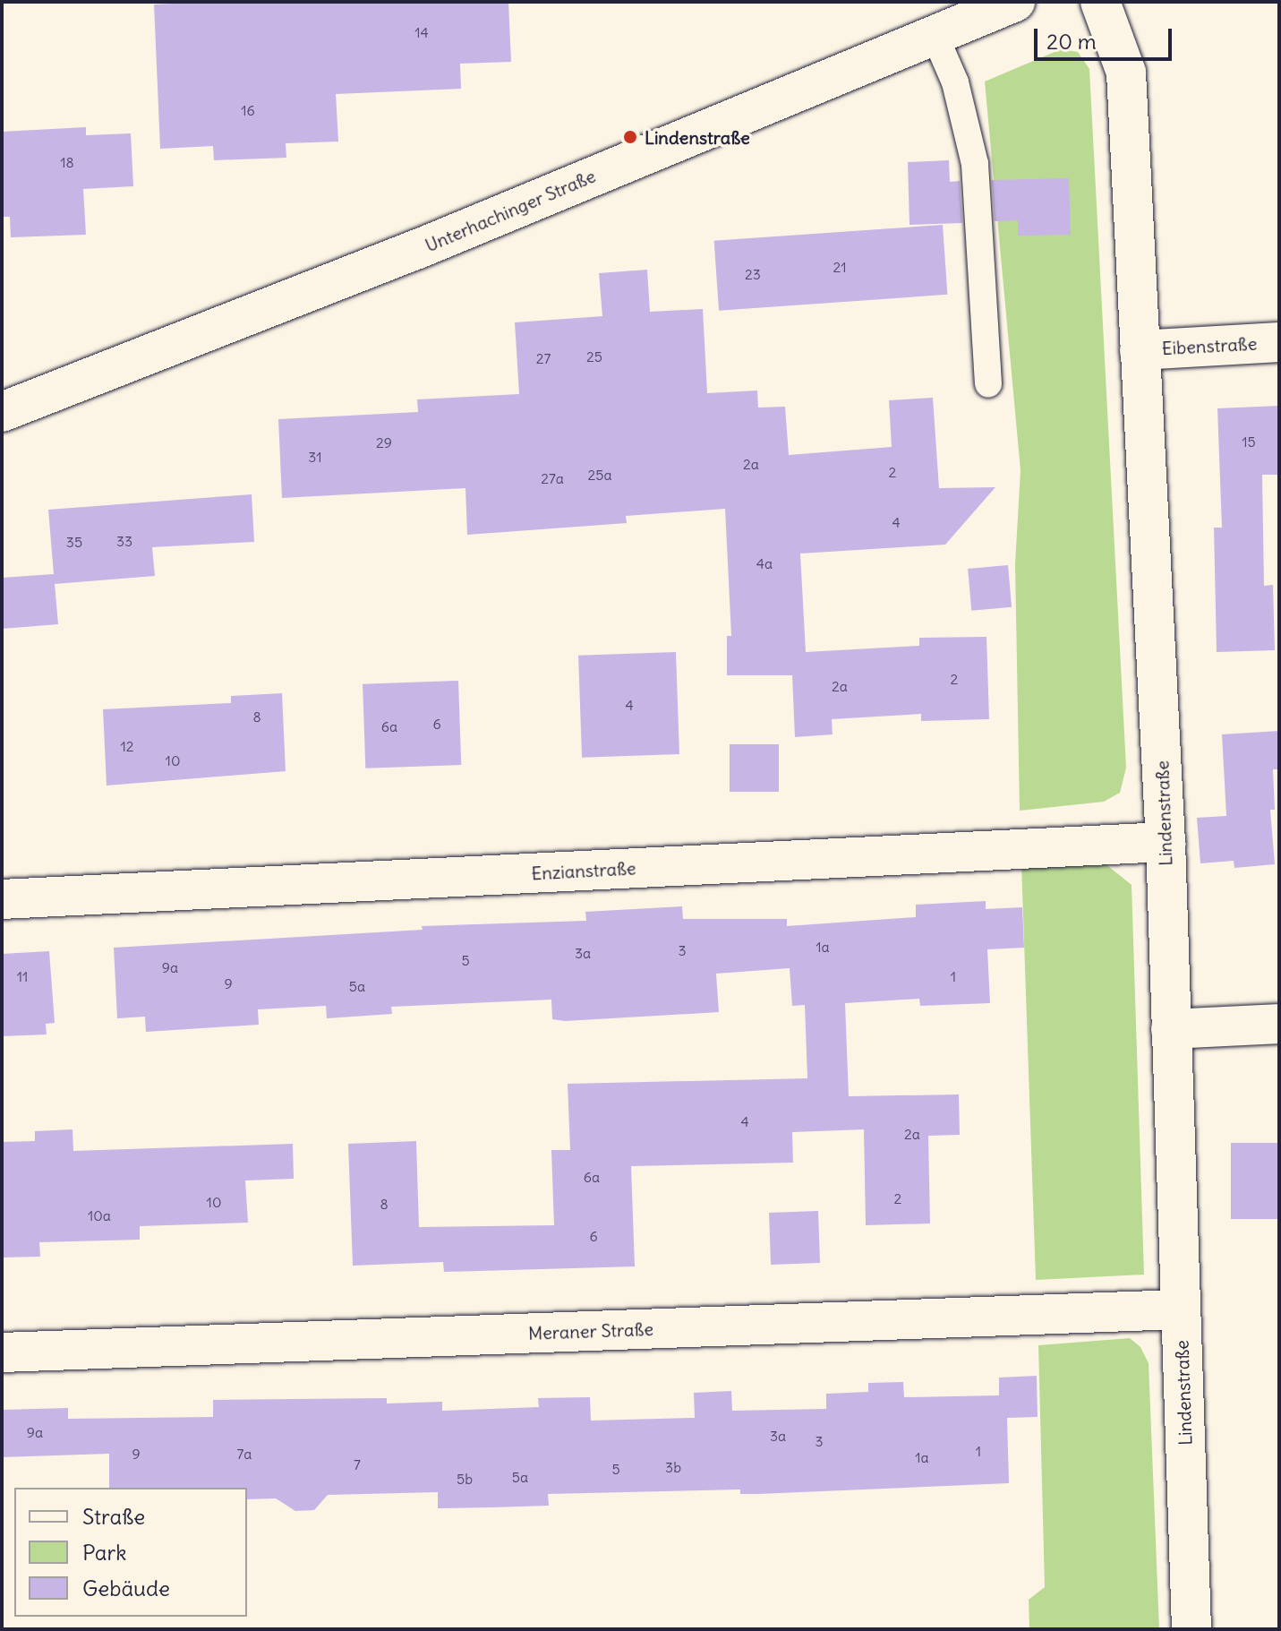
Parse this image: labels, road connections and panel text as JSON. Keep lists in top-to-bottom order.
{
  "streets": {
    "street": [
      "Unterhachinger Straße",
      "Eibenstraße",
      "Lindenstraße",
      "Enzianstraße",
      "Meraner Straße"
    ]
  },
  "crossings": [
    ["Eibenstraße", "Lindenstraße"],
    ["Lindenstraße", "Enzianstraße"],
    ["Lindenstraße", "Meraner Straße"]
  ],
  "places": ["Lindenstraße"],
  "house_numbers": [
    "14",
    "16",
    "18",
    "21",
    "23",
    "25",
    "27",
    "15",
    "29",
    "31",
    "2a",
    "2",
    "25a",
    "27a",
    "4",
    "33",
    "35",
    "4a",
    "2",
    "2a",
    "4",
    "8",
    "6",
    "6a",
    "12",
    "10",
    "1a",
    "3",
    "3a",
    "5",
    "9a",
    "11",
    "1",
    "9",
    "5a",
    "4",
    "2a",
    "6a",
    "2",
    "10",
    "8",
    "10a",
    "6",
    "9a",
    "3a",
    "3",
    "1",
    "9",
    "7a",
    "1a",
    "7",
    "3b",
    "5",
    "5a",
    "5b"
  ],
  "legend": ["Straße", "Park", "Gebäude"],
  "scale_bar": "20 m"
}
